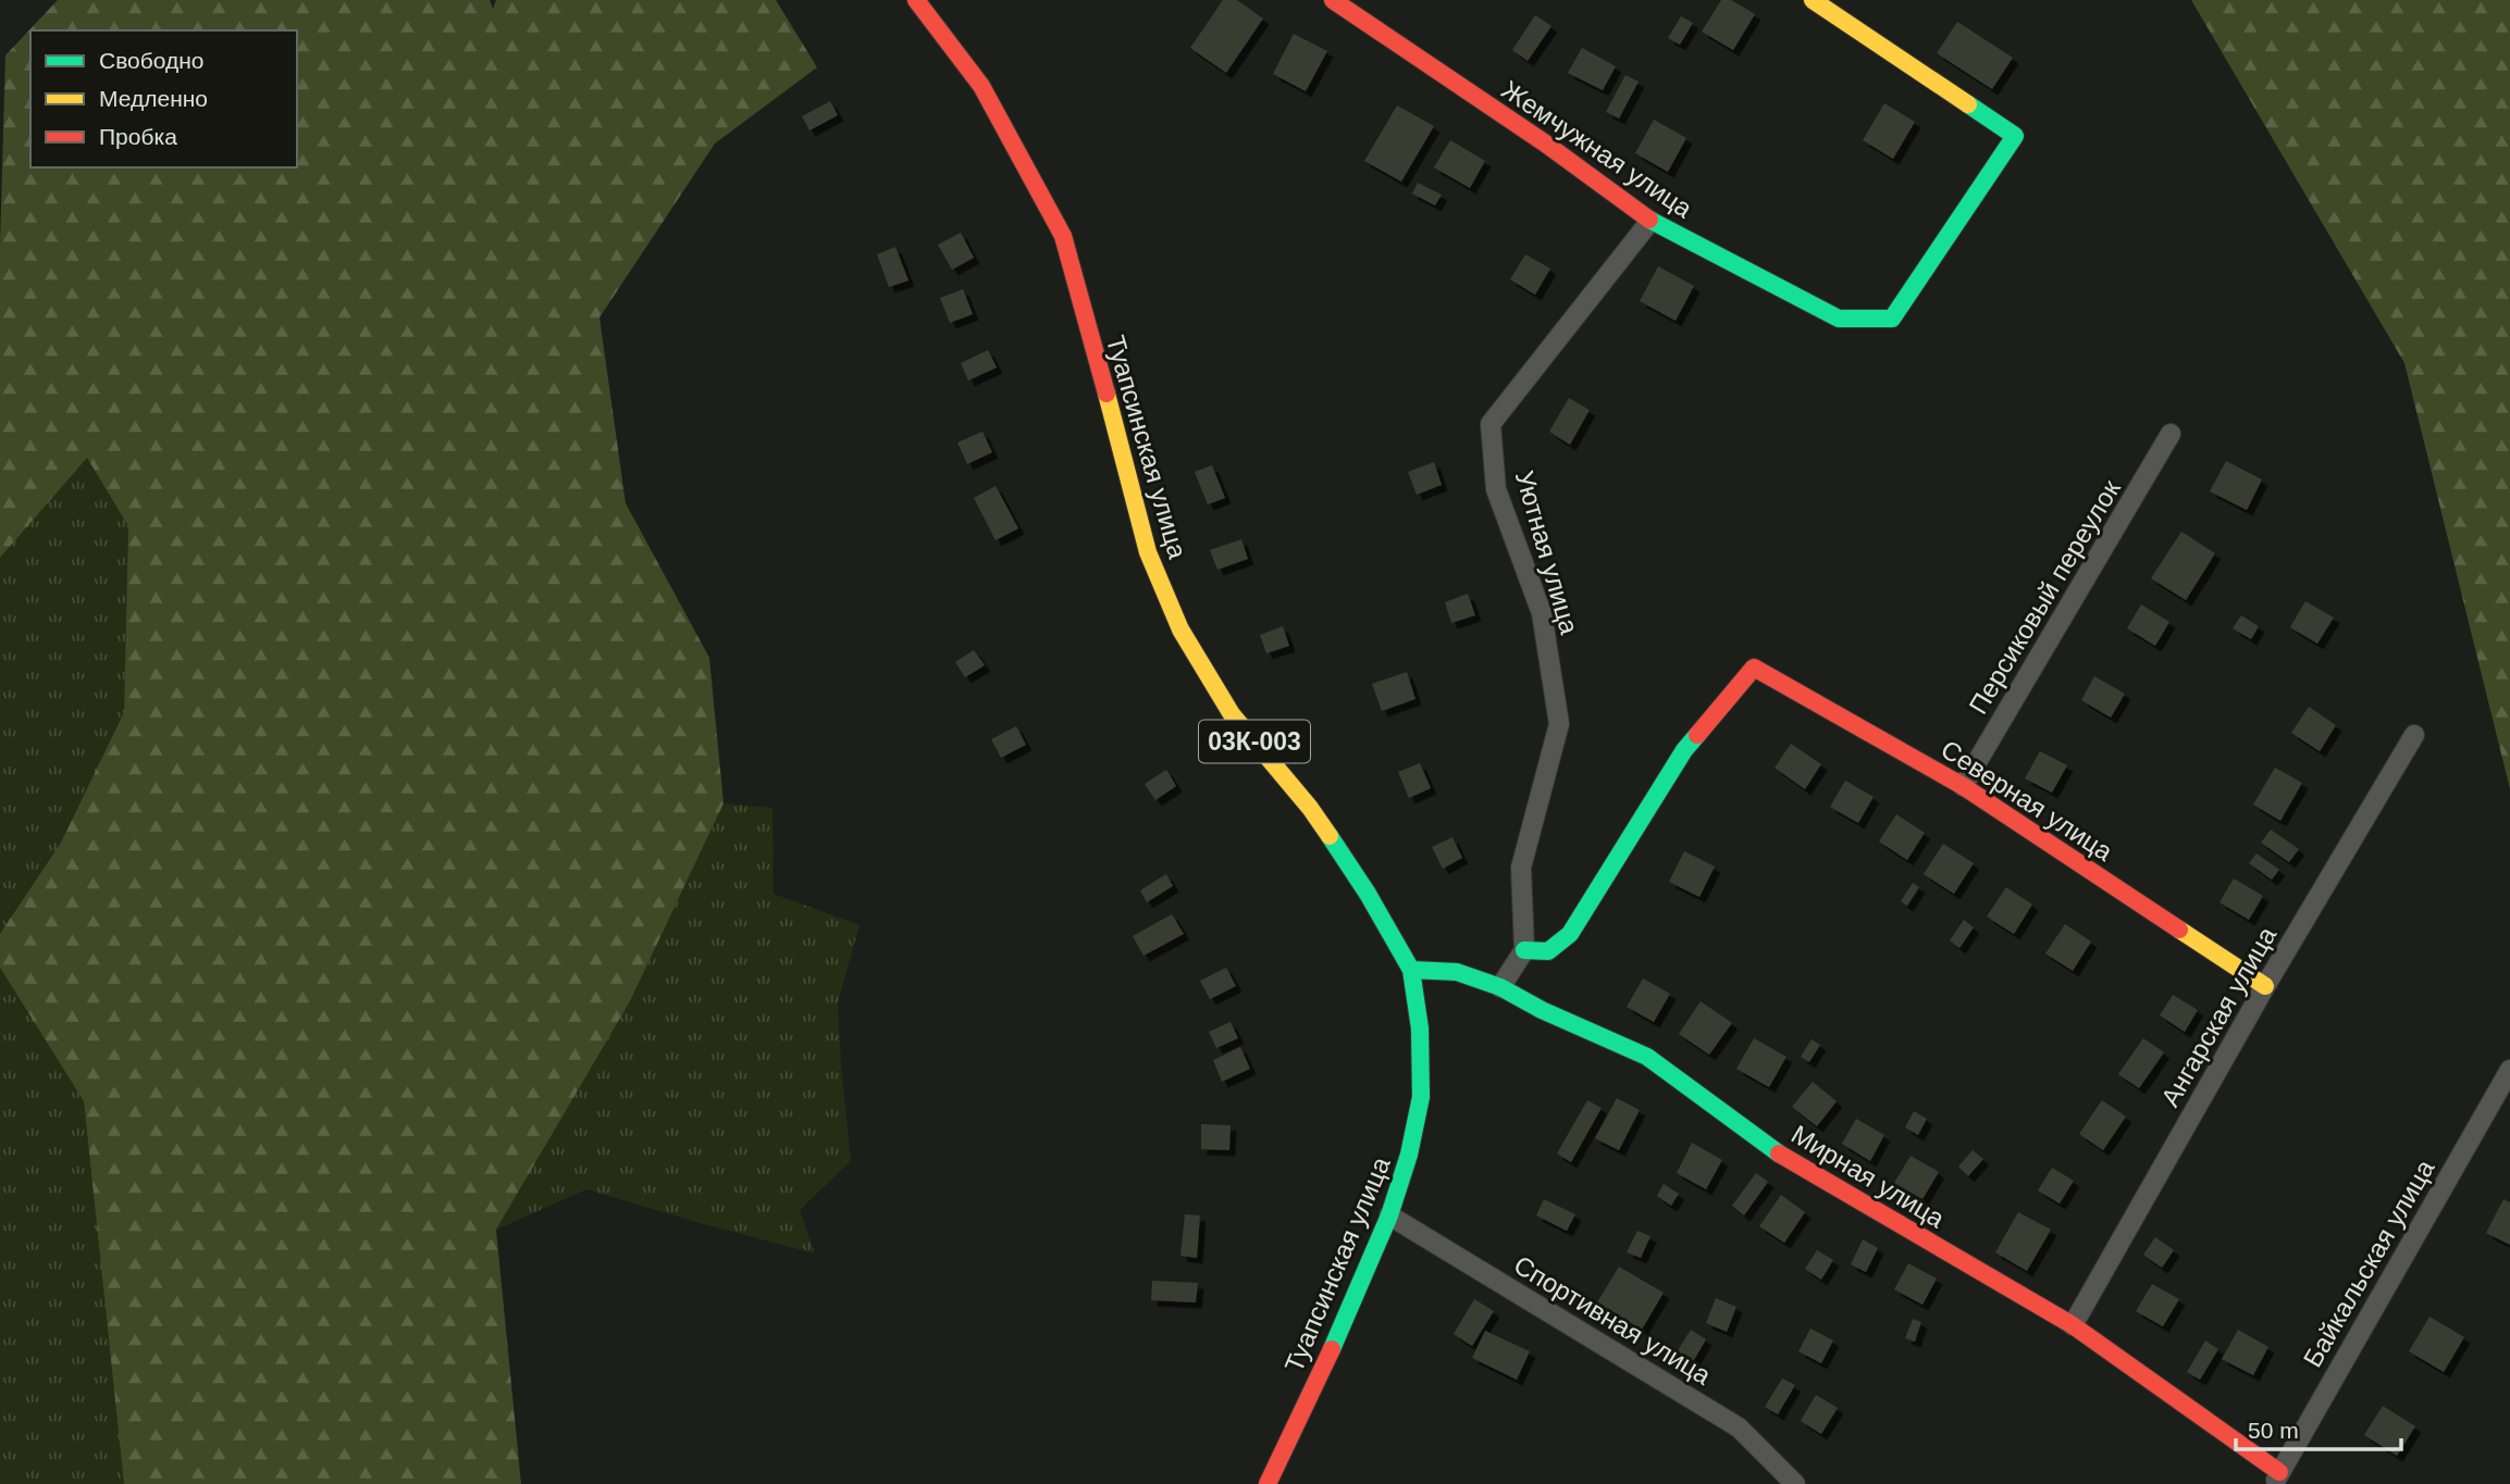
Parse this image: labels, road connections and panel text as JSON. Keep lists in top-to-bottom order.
{
  "streets": {
    "street": [
      "Жемчужная улица",
      "Туапсинская улица",
      "Уютная улица",
      "Персиковый переулок",
      "03К-003",
      "Северная улица",
      "Ангарская улица",
      "Мирная улица",
      "Байкальская улица",
      "Спортивная улица"
    ]
  },
  "crossings": [
    ["Жемчужная улица", "Уютная улица"],
    ["Туапсинская улица", "Мирная улица"],
    ["Туапсинская улица", "Спортивная улица"],
    ["Уютная улица", "Северная улица"],
    ["Персиковый переулок", "Северная улица"],
    ["Северная улица", "Ангарская улица"],
    ["Ангарская улица", "Мирная улица"],
    ["Мирная улица", "Байкальская улица"]
  ],
  "legend": ["Свободно", "Медленно", "Пробка"],
  "scale_bar": "50 m"
}
